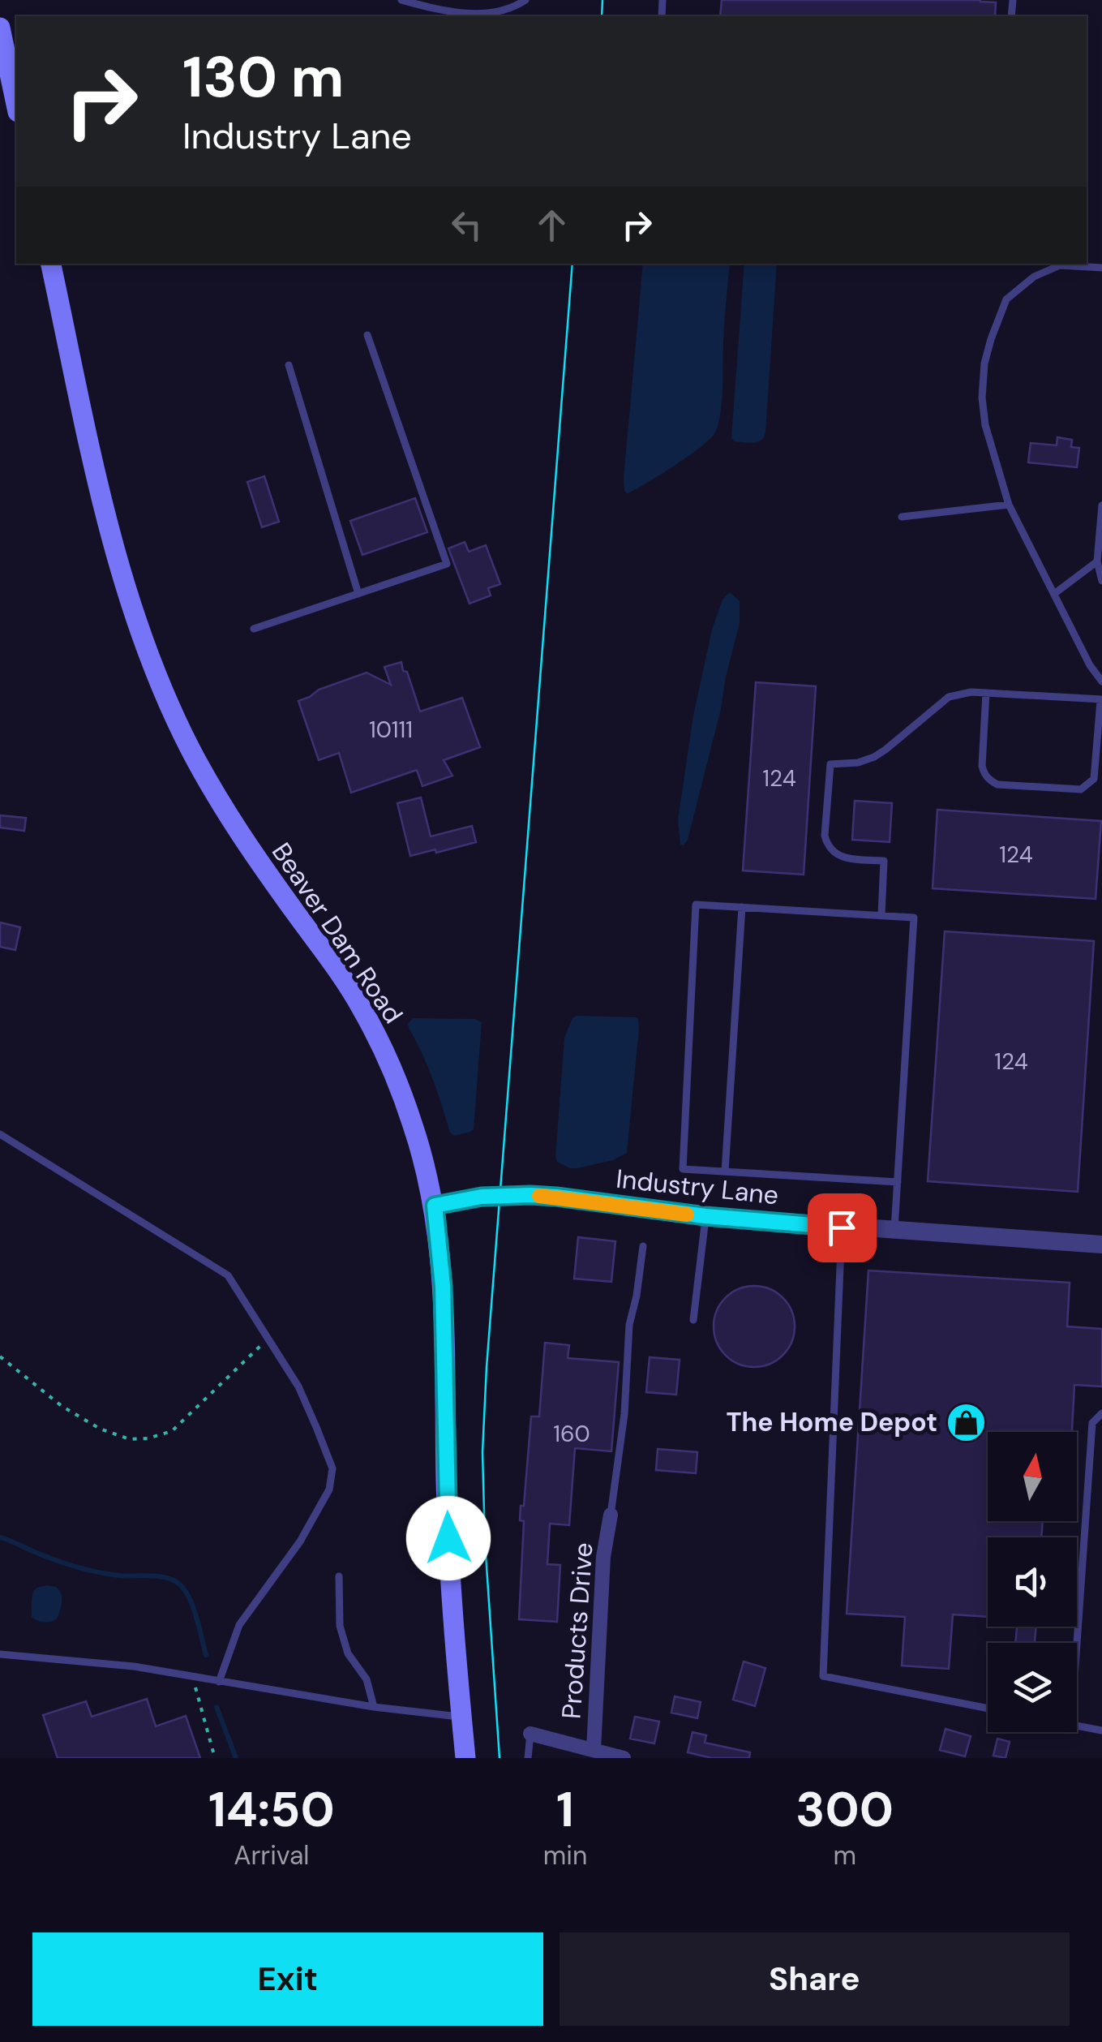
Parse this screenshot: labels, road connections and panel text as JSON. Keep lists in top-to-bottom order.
{
  "streets": {
    "main road": ["Beaver Dam Road"],
    "street": ["Industry Lane", "Products Drive"]
  },
  "crossings": [
    ["Beaver Dam Road", "Industry Lane"]
  ],
  "places": {
    "shop": ["The Home Depot"]
  },
  "house_numbers": [
    "10111",
    "124",
    "124",
    "124",
    "160"
  ],
  "north": "top",
  "page": {
    "turn": ["130 m", "Industry Lane"],
    "eta": [
      "14:50",
      "Arrival",
      "1",
      "min",
      "300",
      "m"
    ],
    "buttons": ["Exit", "Share"]
  }
}
